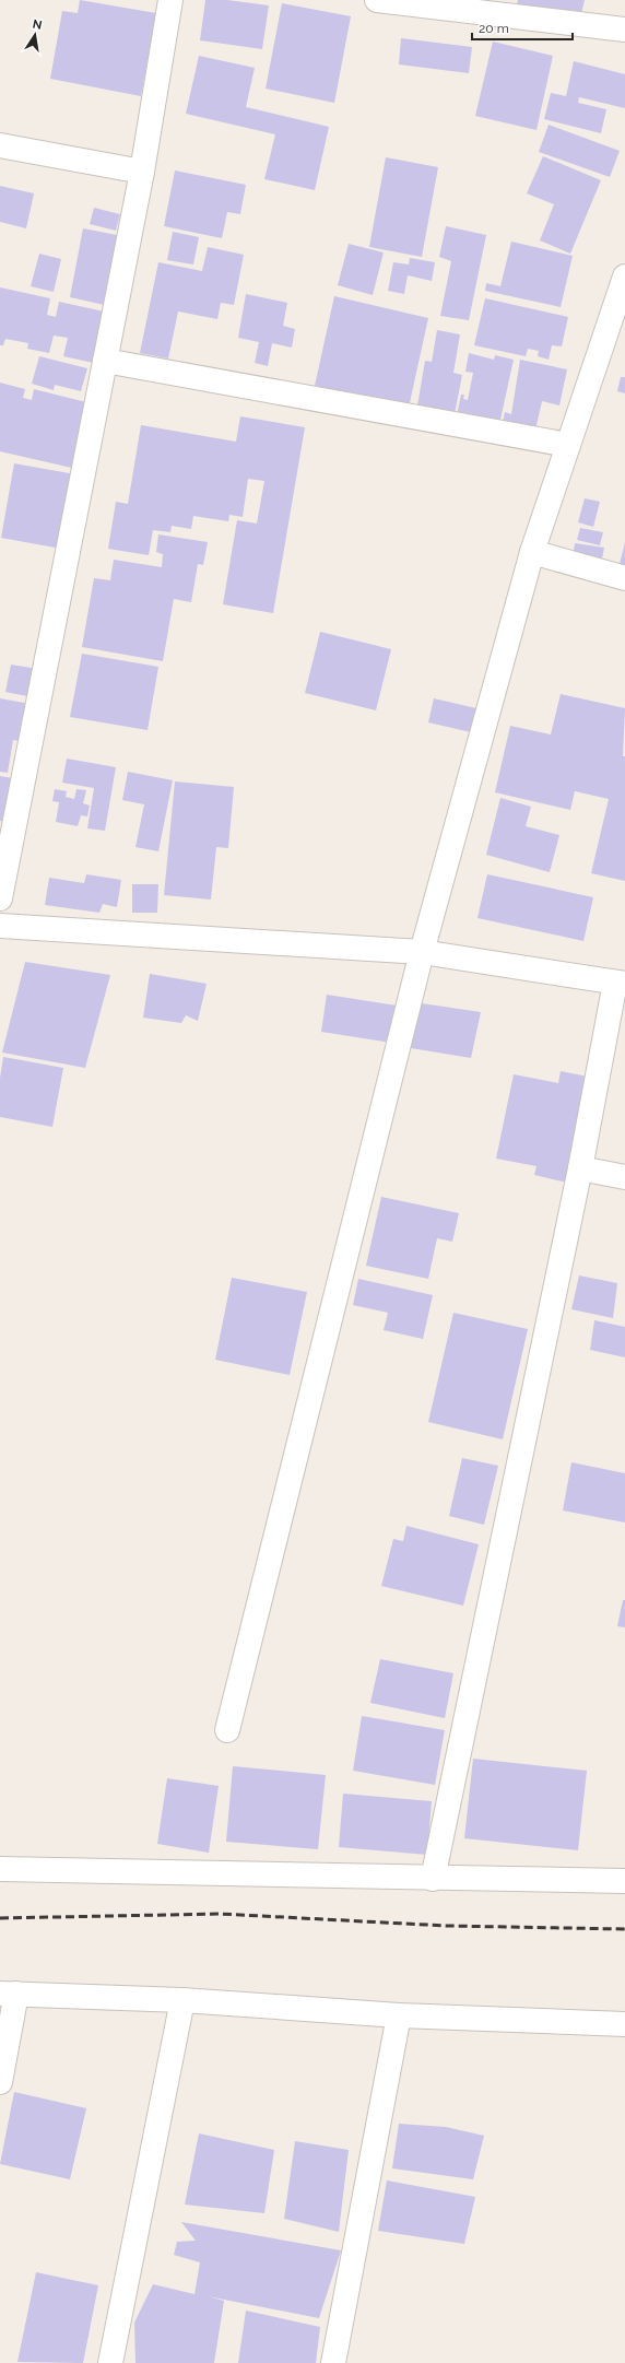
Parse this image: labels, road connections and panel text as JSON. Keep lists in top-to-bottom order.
{
  "scale_bar": "20 m",
  "north": "top"
}
